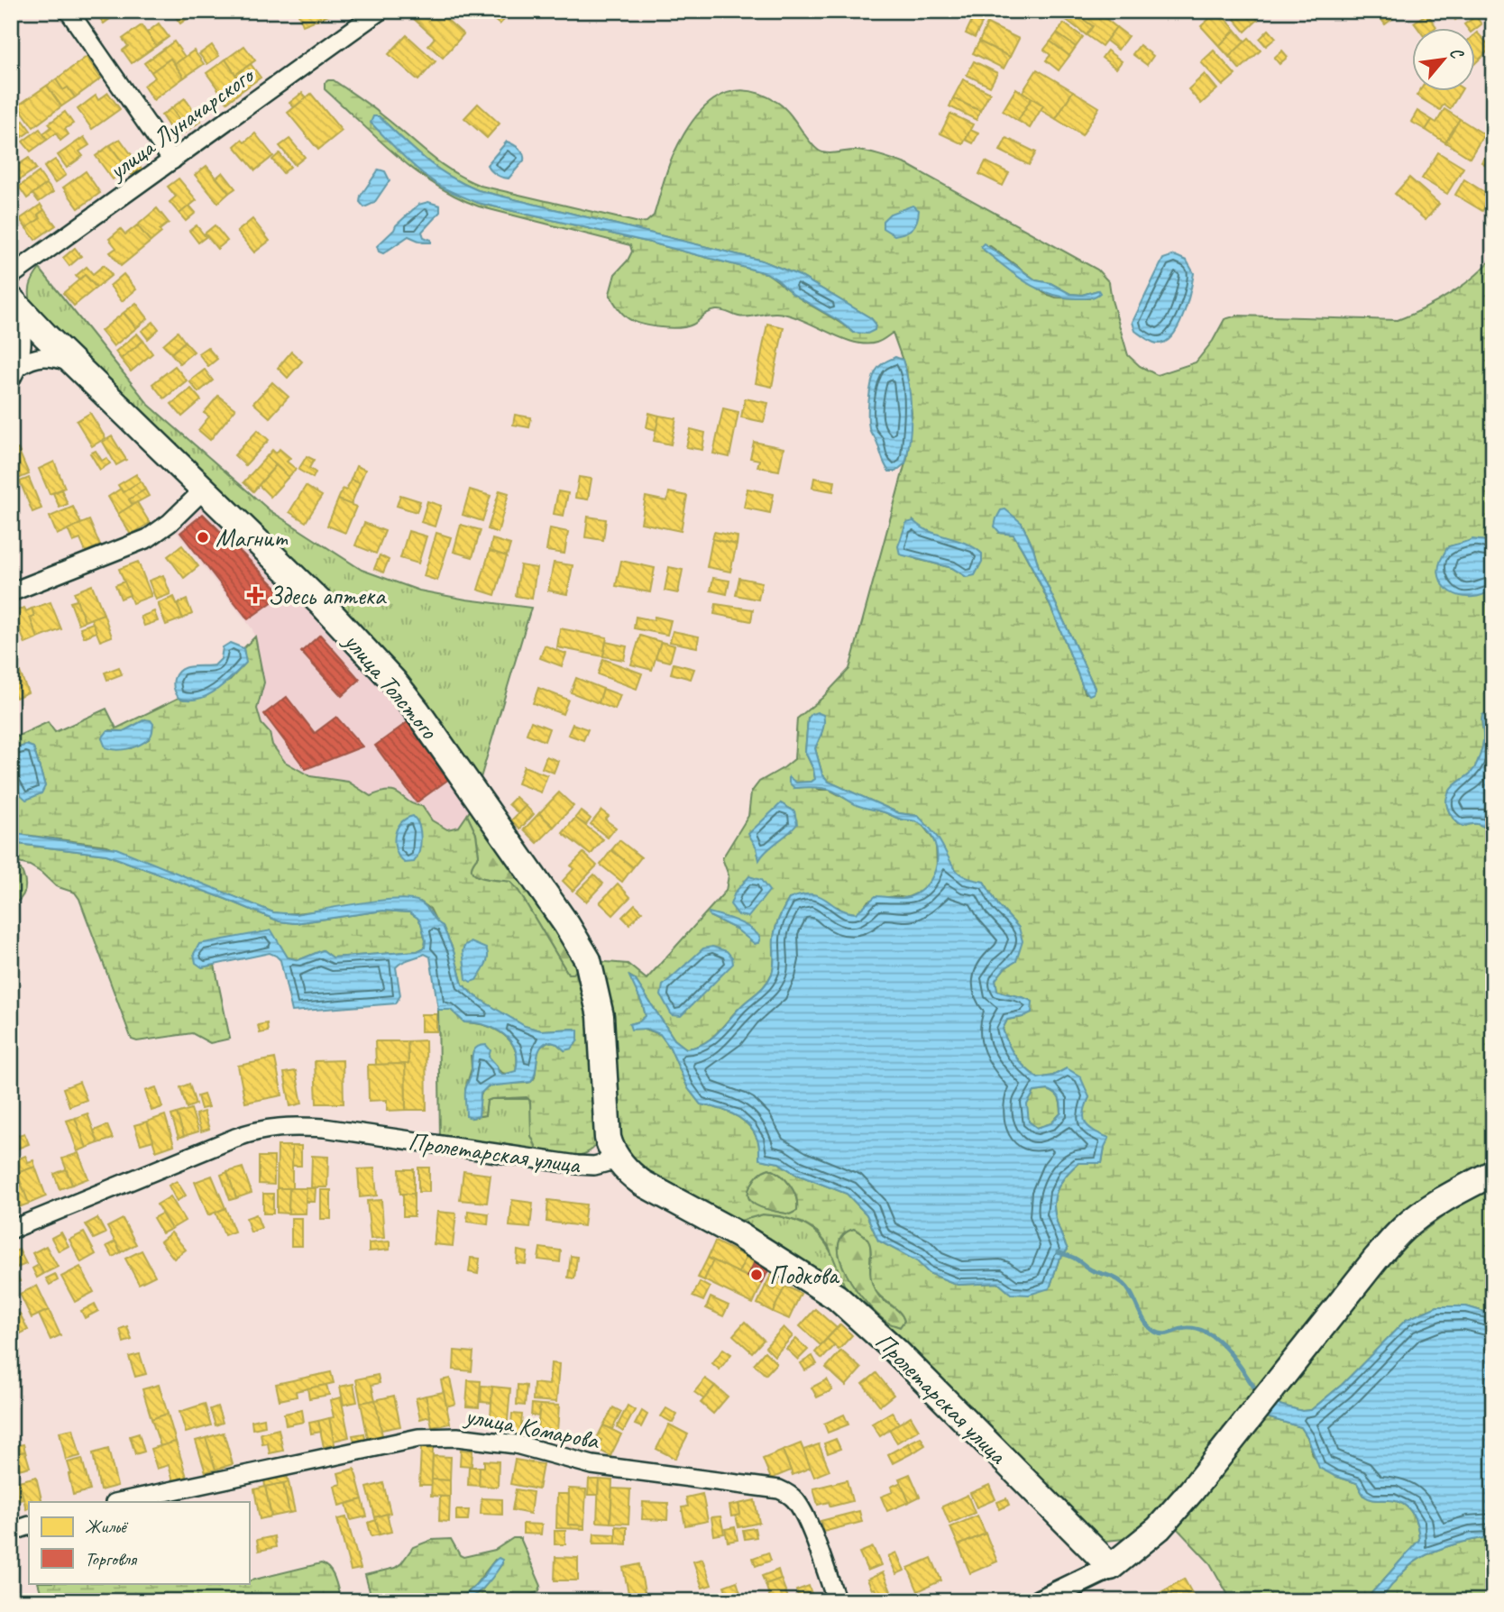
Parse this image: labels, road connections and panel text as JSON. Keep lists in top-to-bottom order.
{
  "streets": {
    "main road": ["улица Толстого", "Пролетарская улица"],
    "street": ["улица Луначарского", "улица Комарова"]
  },
  "crossings": [
    ["улица Толстого", "Пролетарская улица"]
  ],
  "places": {
    "other": ["Магнит", "Подкова"],
    "health": ["Здесь аптека"]
  },
  "legend": ["Жильё", "Торговля"],
  "north": "top right"
}
